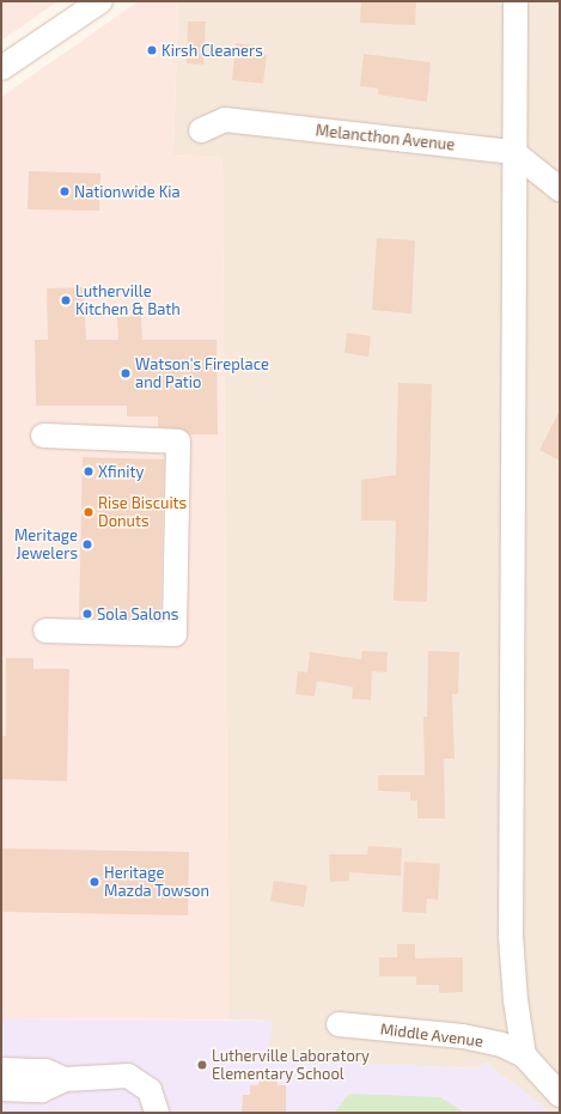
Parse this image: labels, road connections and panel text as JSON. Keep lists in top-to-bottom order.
{
  "streets": {
    "street": ["Melancthon Avenue", "Middle Avenue"]
  },
  "places": [
    "Kirsh Cleaners",
    "Nationwide Kia",
    "Lutherville Kitchen & Bath",
    "Watson's Fireplace and Patio",
    "Xfinity",
    "Rise Biscuits Donuts",
    "Meritage Jewelers",
    "Sola Salons",
    "Heritage Mazda Towson",
    "Lutherville Laboratory Elementary School"
  ]
}
